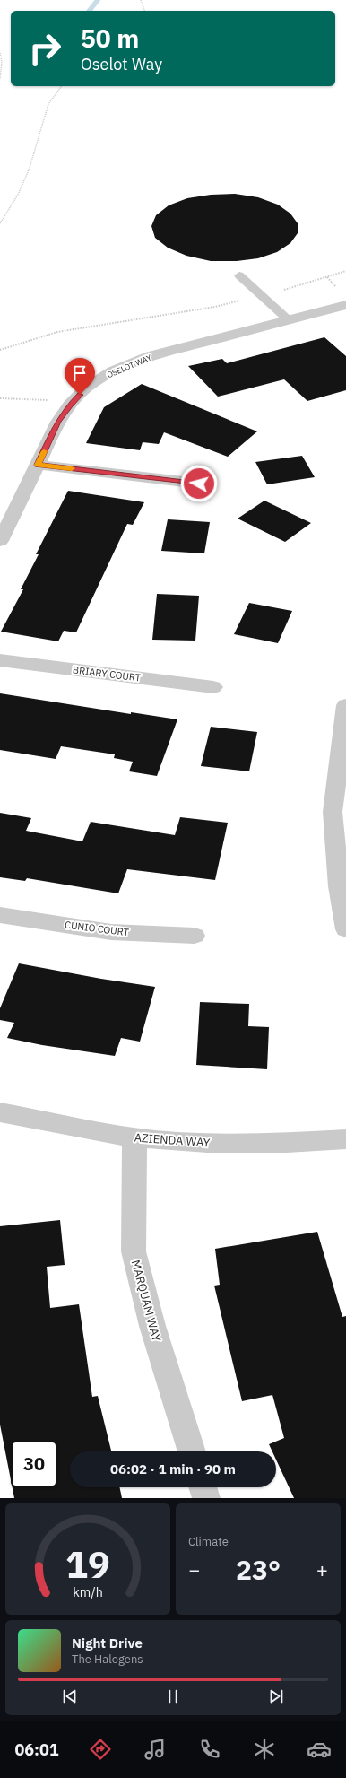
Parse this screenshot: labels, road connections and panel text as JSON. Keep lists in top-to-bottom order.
{
  "streets": {
    "street": [
      "OSELOT WAY",
      "BRIARY COURT",
      "CUNIO COURT",
      "AZIENDA WAY",
      "MARQUAM WAY"
    ]
  },
  "crossings": [
    ["AZIENDA WAY", "MARQUAM WAY"]
  ],
  "page": {
    "turn": ["50 m", "Oselot Way"],
    "limit": "30",
    "trip": "06:02 · 1 min · 90 m",
    "tile": "Climate",
    "heat": ["−", "23°", "+"],
    "song": ["Night Drive", "The Halogens"],
    "tabs": "06:01",
    "gauge": ["19", "km/h"]
  }
}
